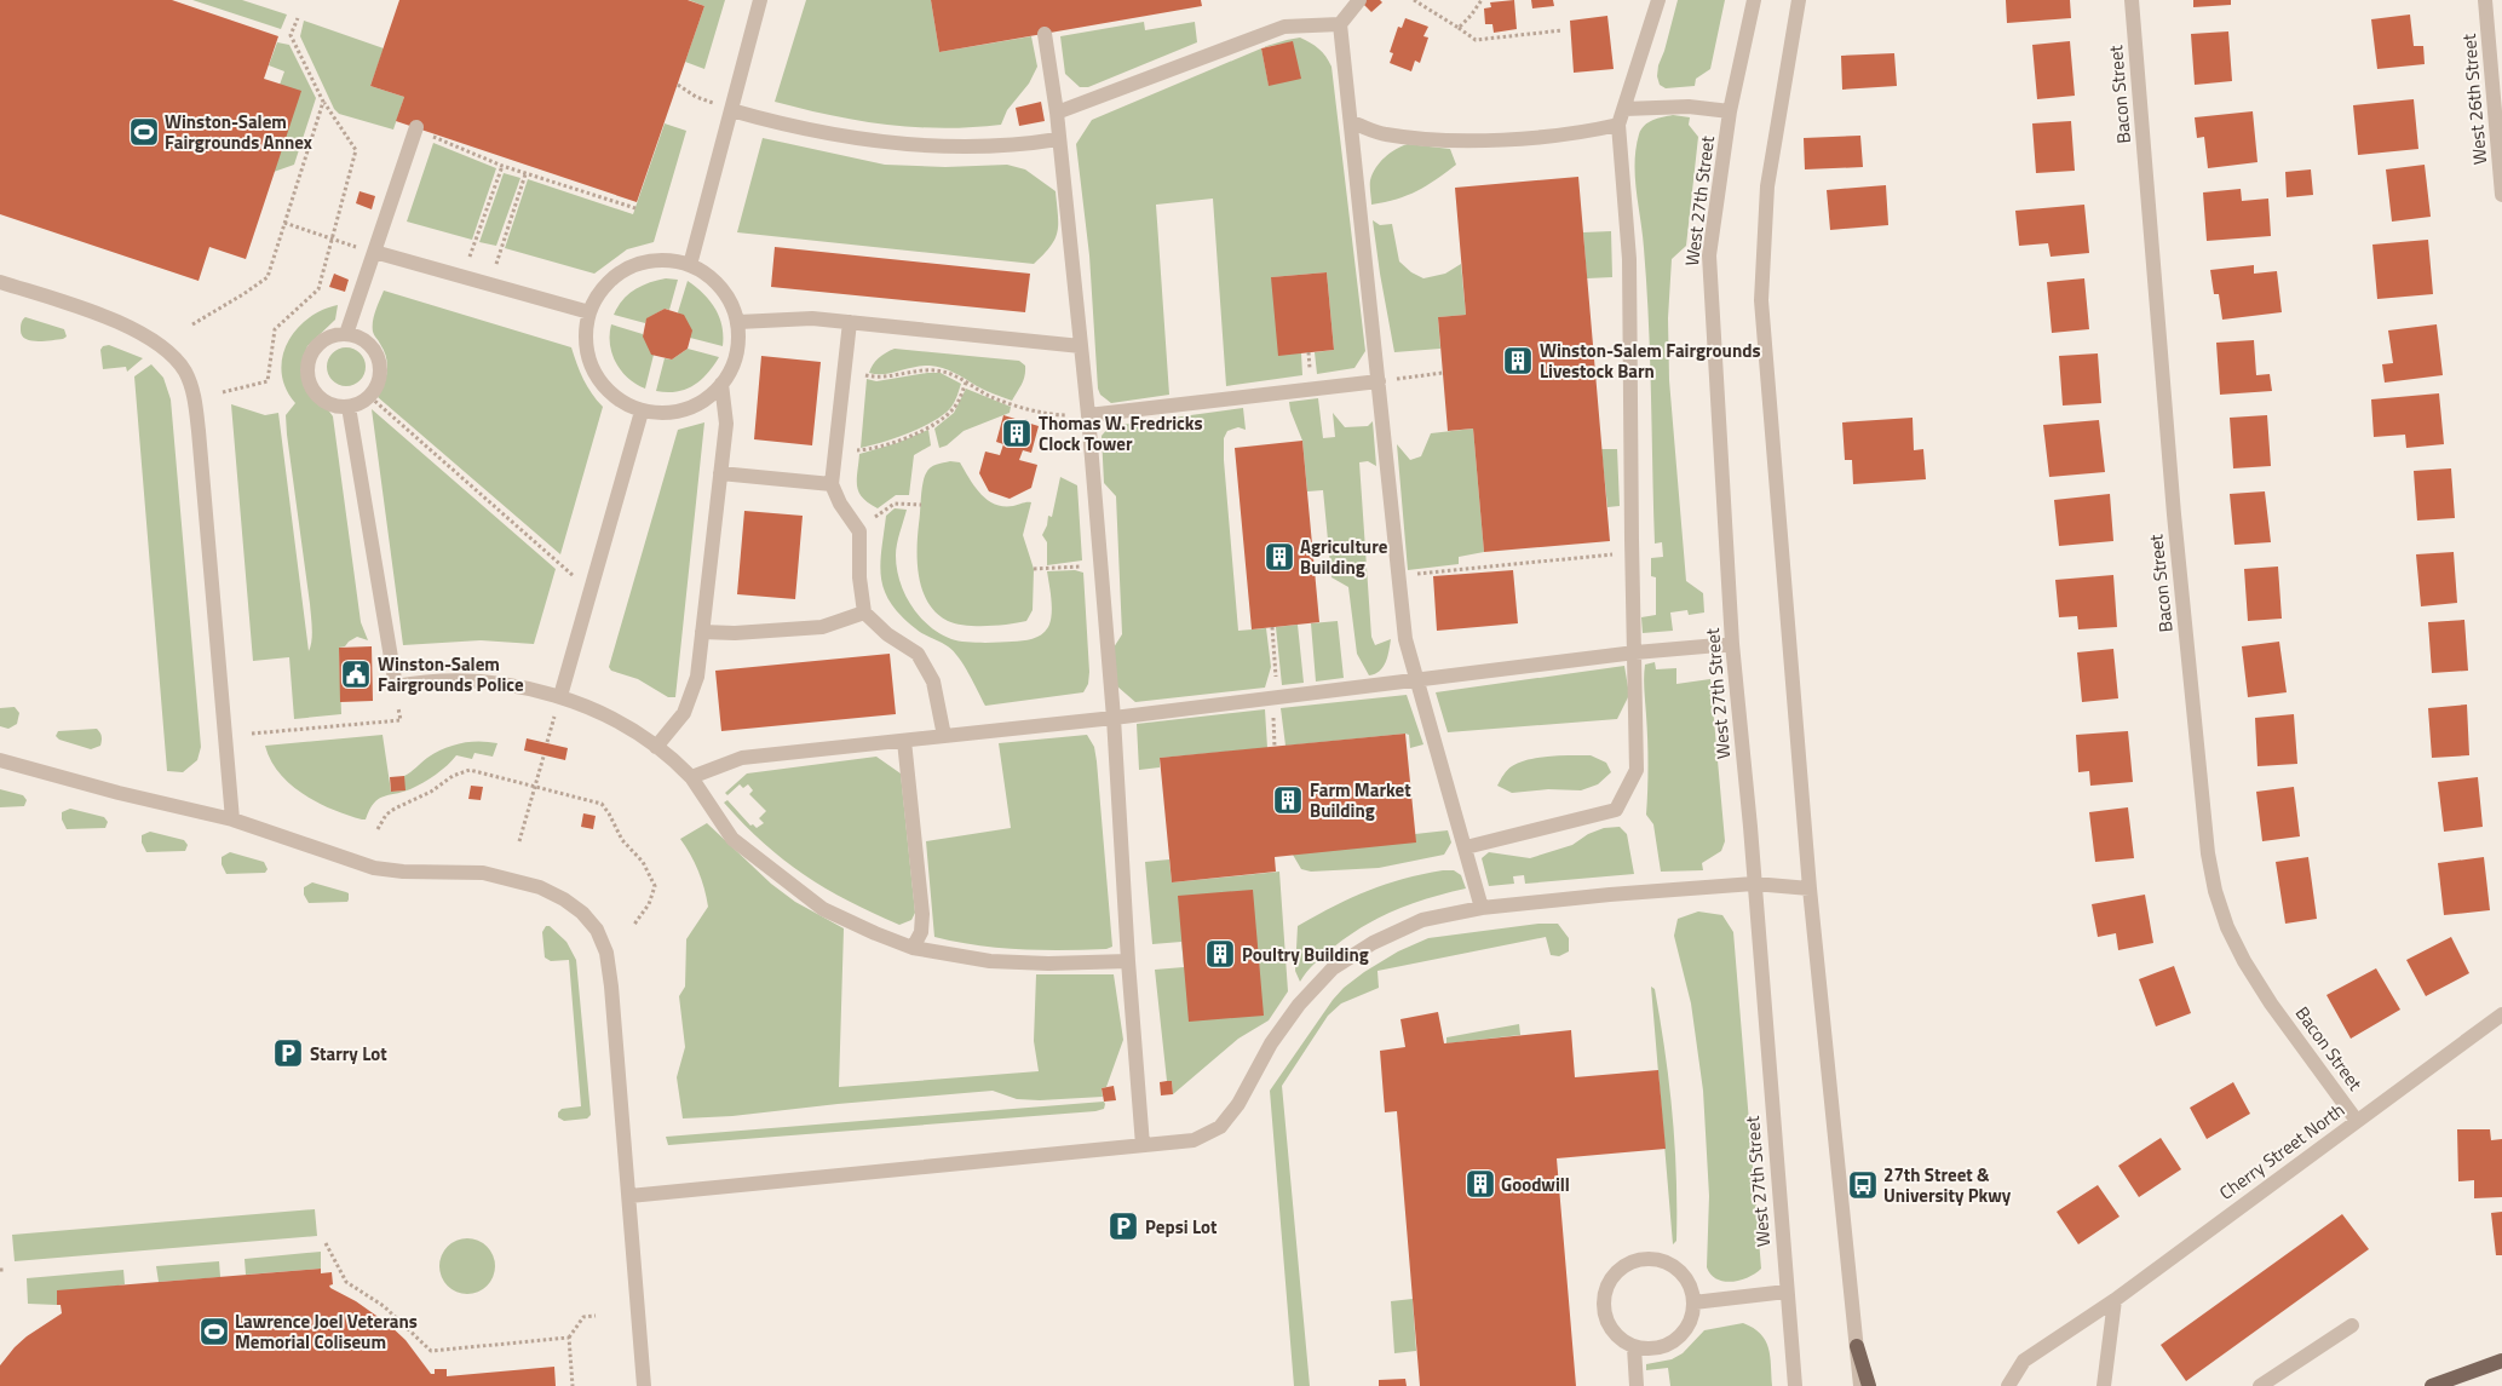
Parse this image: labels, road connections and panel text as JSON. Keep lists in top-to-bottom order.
{
  "streets": {
    "street": [
      "Bacon Street",
      "West 26th Street",
      "West 27th Street",
      "Cherry Street North"
    ]
  },
  "crossings": [
    ["Bacon Street", "Cherry Street North"]
  ],
  "places": {
    "sports": ["Winston-Salem Fairgrounds Annex", "Lawrence Joel Veterans Memorial Coliseum"],
    "building": [
      "Winston-Salem Fairgrounds Livestock Barn",
      "Thomas W. Fredricks Clock Tower",
      "Agriculture Building",
      "Farm Market Building",
      "Poultry Building",
      "Goodwill"
    ],
    "public building": ["Winston-Salem Fairgrounds Police"],
    "parking": ["Starry Lot", "Pepsi Lot"],
    "bus stop": ["27th Street & University Pkwy"]
  }
}
